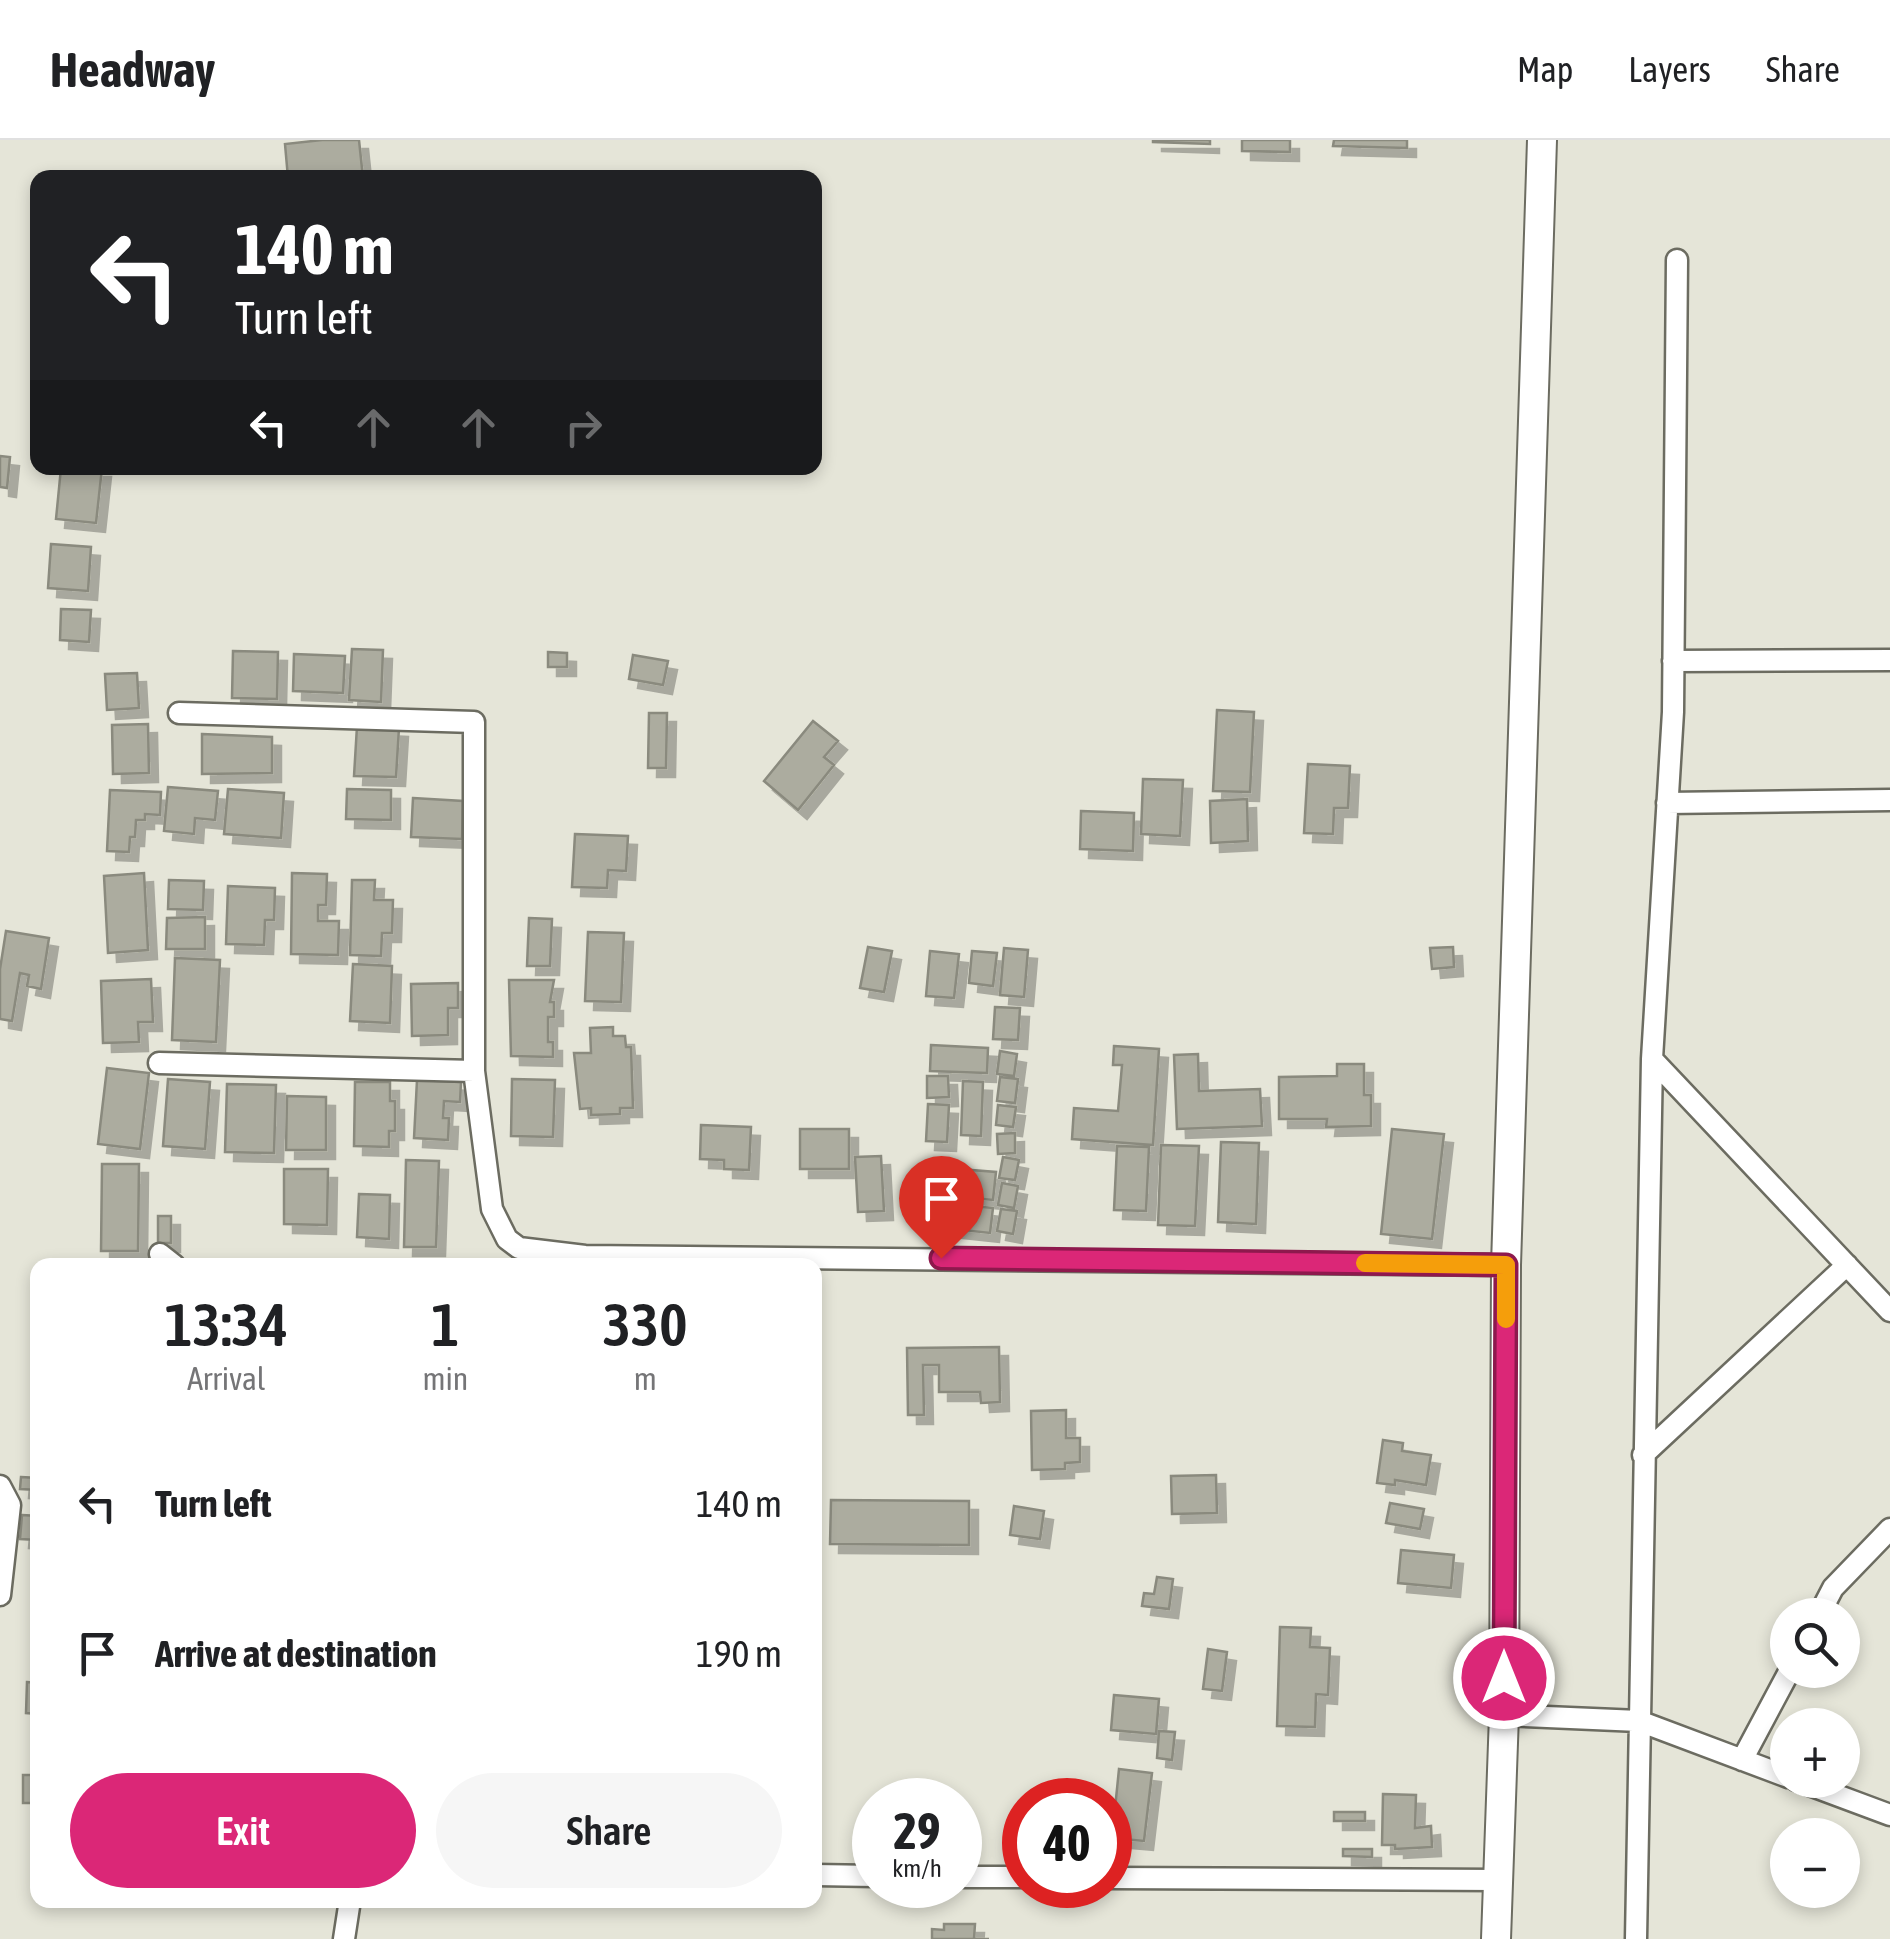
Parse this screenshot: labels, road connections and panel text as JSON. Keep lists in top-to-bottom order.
{
  "page": {
    "header": "Headway",
    "nav": ["Map", "Layers", "Share"],
    "turn": ["140 m", "Turn left"],
    "eta": [
      "13:34",
      "Arrival",
      "1",
      "min",
      "330",
      "m"
    ],
    "list": [
      {
        "name": "Turn left",
        "value": "140 m"
      },
      {
        "name": "Arrive at destination",
        "value": "190 m"
      }
    ],
    "map_buttons": ["+", "−"],
    "buttons": ["Exit", "Share"],
    "speed": "29 km/h",
    "limit": "40"
  }
}
